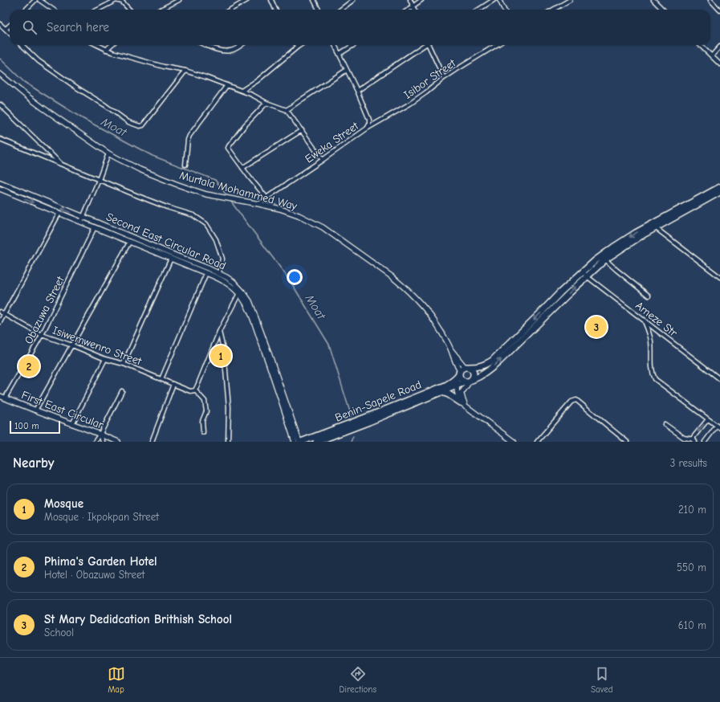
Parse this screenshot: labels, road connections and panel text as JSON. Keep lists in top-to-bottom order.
{
  "streets": {
    "highway": ["Benin-Sapele Road"],
    "main road": ["Murtala Mohammed Way", "Second East Circular Road", "First East Circular"],
    "street": [
      "Isibor Street",
      "Eweka Street",
      "Obazuwa Street",
      "Ameze Str",
      "Isiwemwenro Street"
    ]
  },
  "crossings": [
    ["Isibor Street", "Eweka Street"],
    ["Eweka Street", "Murtala Mohammed Way"],
    ["Second East Circular Road", "Obazuwa Street"],
    ["Second East Circular Road", "Benin-Sapele Road"],
    ["Obazuwa Street", "Isiwemwenro Street"],
    ["Obazuwa Street", "First East Circular"],
    ["Ameze Str", "Benin-Sapele Road"]
  ],
  "water": ["Moat"],
  "scale_bar": "100 m",
  "page": {
    "search": "Search here",
    "pins": ["3", "1", "2"],
    "scale": "100 m",
    "heading": ["Nearby", "3 results"],
    "list": [
      {
        "mark": "1",
        "name": "Mosque",
        "note": "Mosque · Ikpokpan Street",
        "value": "210 m"
      },
      {
        "mark": "2",
        "name": "Phima's Garden Hotel",
        "note": "Hotel · Obazuwa Street",
        "value": "550 m"
      },
      {
        "mark": "3",
        "name": "St Mary Dedidcation Brithish School",
        "note": "School",
        "value": "610 m"
      }
    ],
    "nav": ["Map", "Directions", "Saved"]
  }
}
